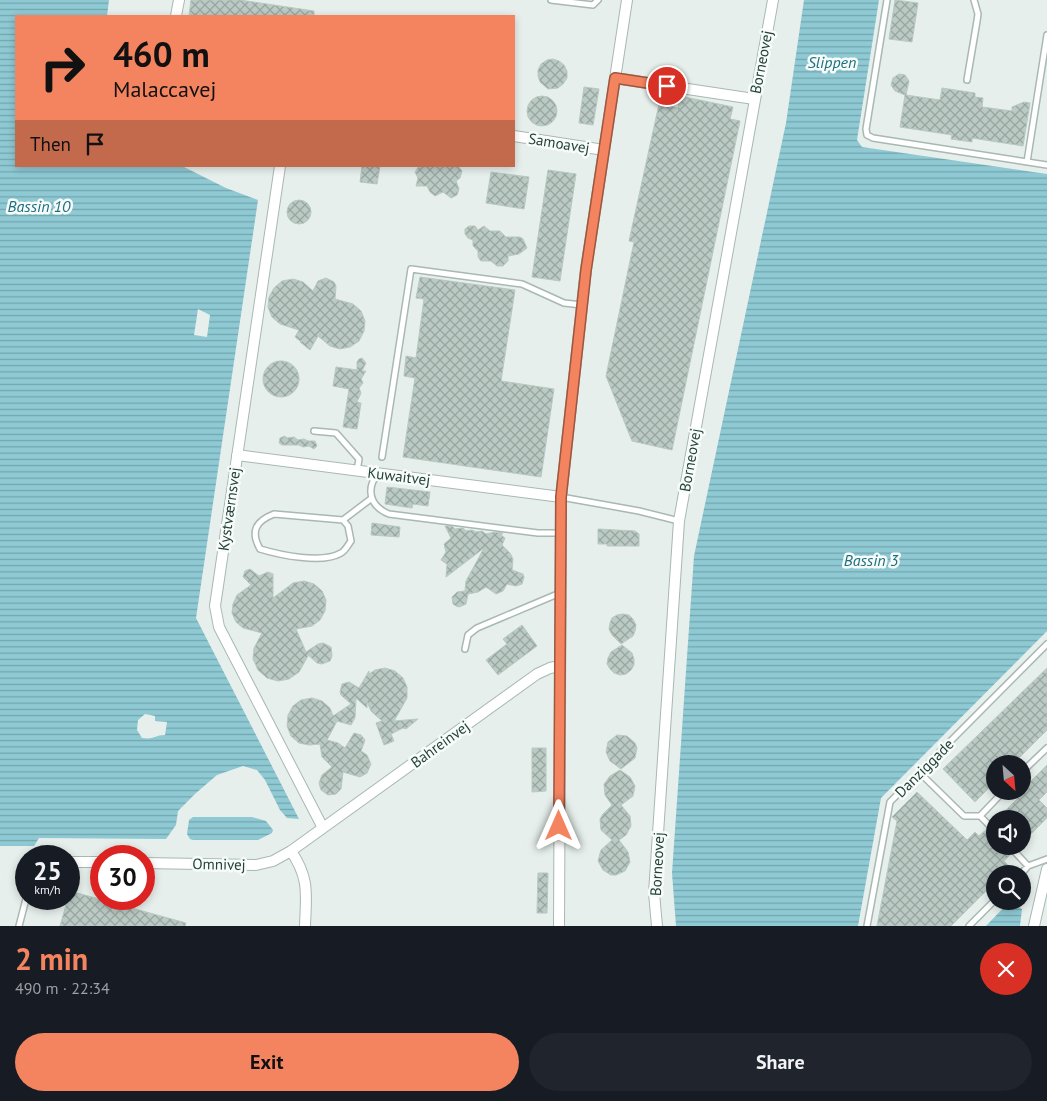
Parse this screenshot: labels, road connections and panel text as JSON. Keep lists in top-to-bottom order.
{
  "streets": {
    "street": [
      "Borneovej",
      "Samoavej",
      "Kuwaitvej",
      "Kystværnsvej",
      "Bahreinvej",
      "Omnivej"
    ],
    "lane": ["Danziggade"]
  },
  "crossings": [
    ["Kuwaitvej", "Kystværnsvej"],
    ["Kystværnsvej", "Bahreinvej"],
    ["Kystværnsvej", "Omnivej"],
    ["Bahreinvej", "Omnivej"]
  ],
  "water": ["Slippen", "Bassin 10", "Bassin 3"],
  "north": "bottom right",
  "page": {
    "turn": ["460 m", "Malaccavej"],
    "then": "Then",
    "speed": "25 km/h",
    "limit": "30",
    "heading": ["2 min", "490 m · 22:34"],
    "buttons": ["Exit", "Share"]
  }
}
